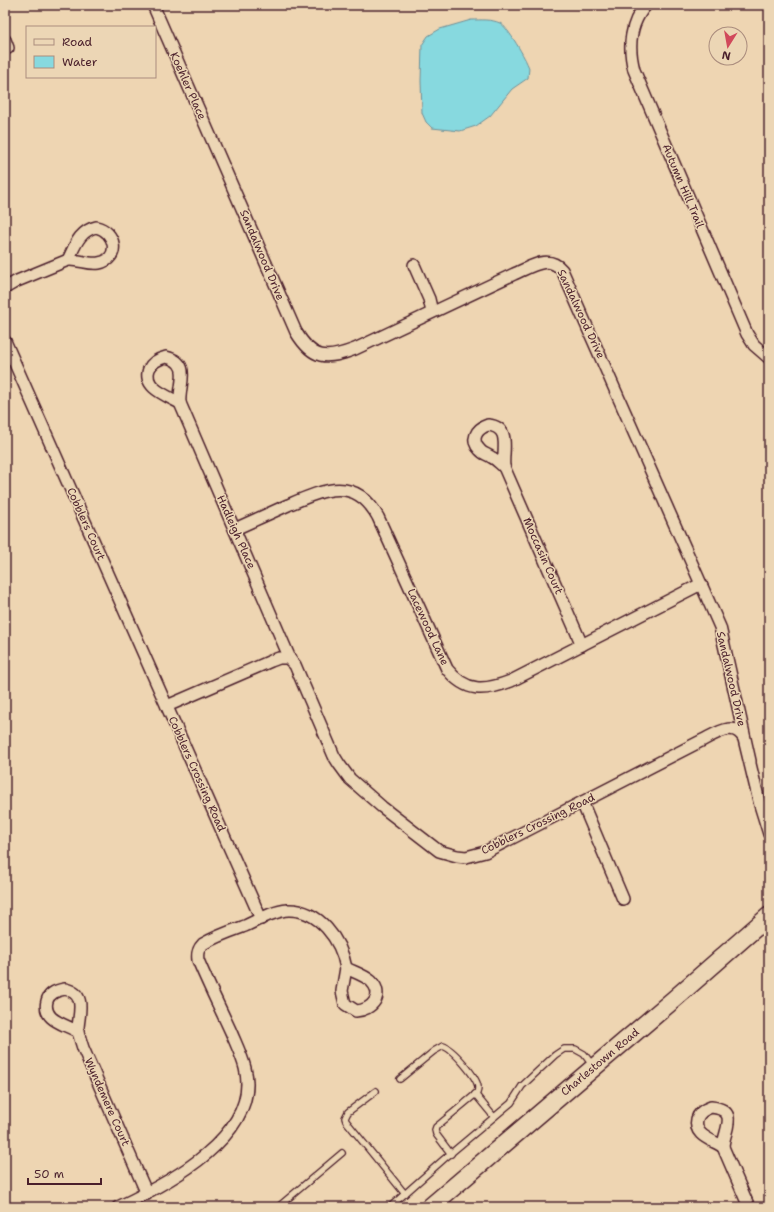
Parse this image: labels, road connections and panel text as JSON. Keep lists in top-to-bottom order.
{
  "streets": {
    "main road": ["Charlestown Road"],
    "street": [
      "Koehler Place",
      "Autumn Hill Trail",
      "Sandalwood Drive",
      "Cobblers Court",
      "Hadleigh Place",
      "Moccasin Court",
      "Lacewood Lane",
      "Cobblers Crossing Road",
      "Wyndemere Court"
    ]
  },
  "crossings": [
    ["Koehler Place", "Sandalwood Drive"],
    ["Sandalwood Drive", "Lacewood Lane"],
    ["Sandalwood Drive", "Cobblers Crossing Road"],
    ["Cobblers Court", "Cobblers Crossing Road"],
    ["Hadleigh Place", "Lacewood Lane"],
    ["Hadleigh Place", "Cobblers Crossing Road"],
    ["Moccasin Court", "Lacewood Lane"]
  ],
  "legend": ["Road", "Water"],
  "scale_bar": "50 m",
  "north": "bottom"
}
